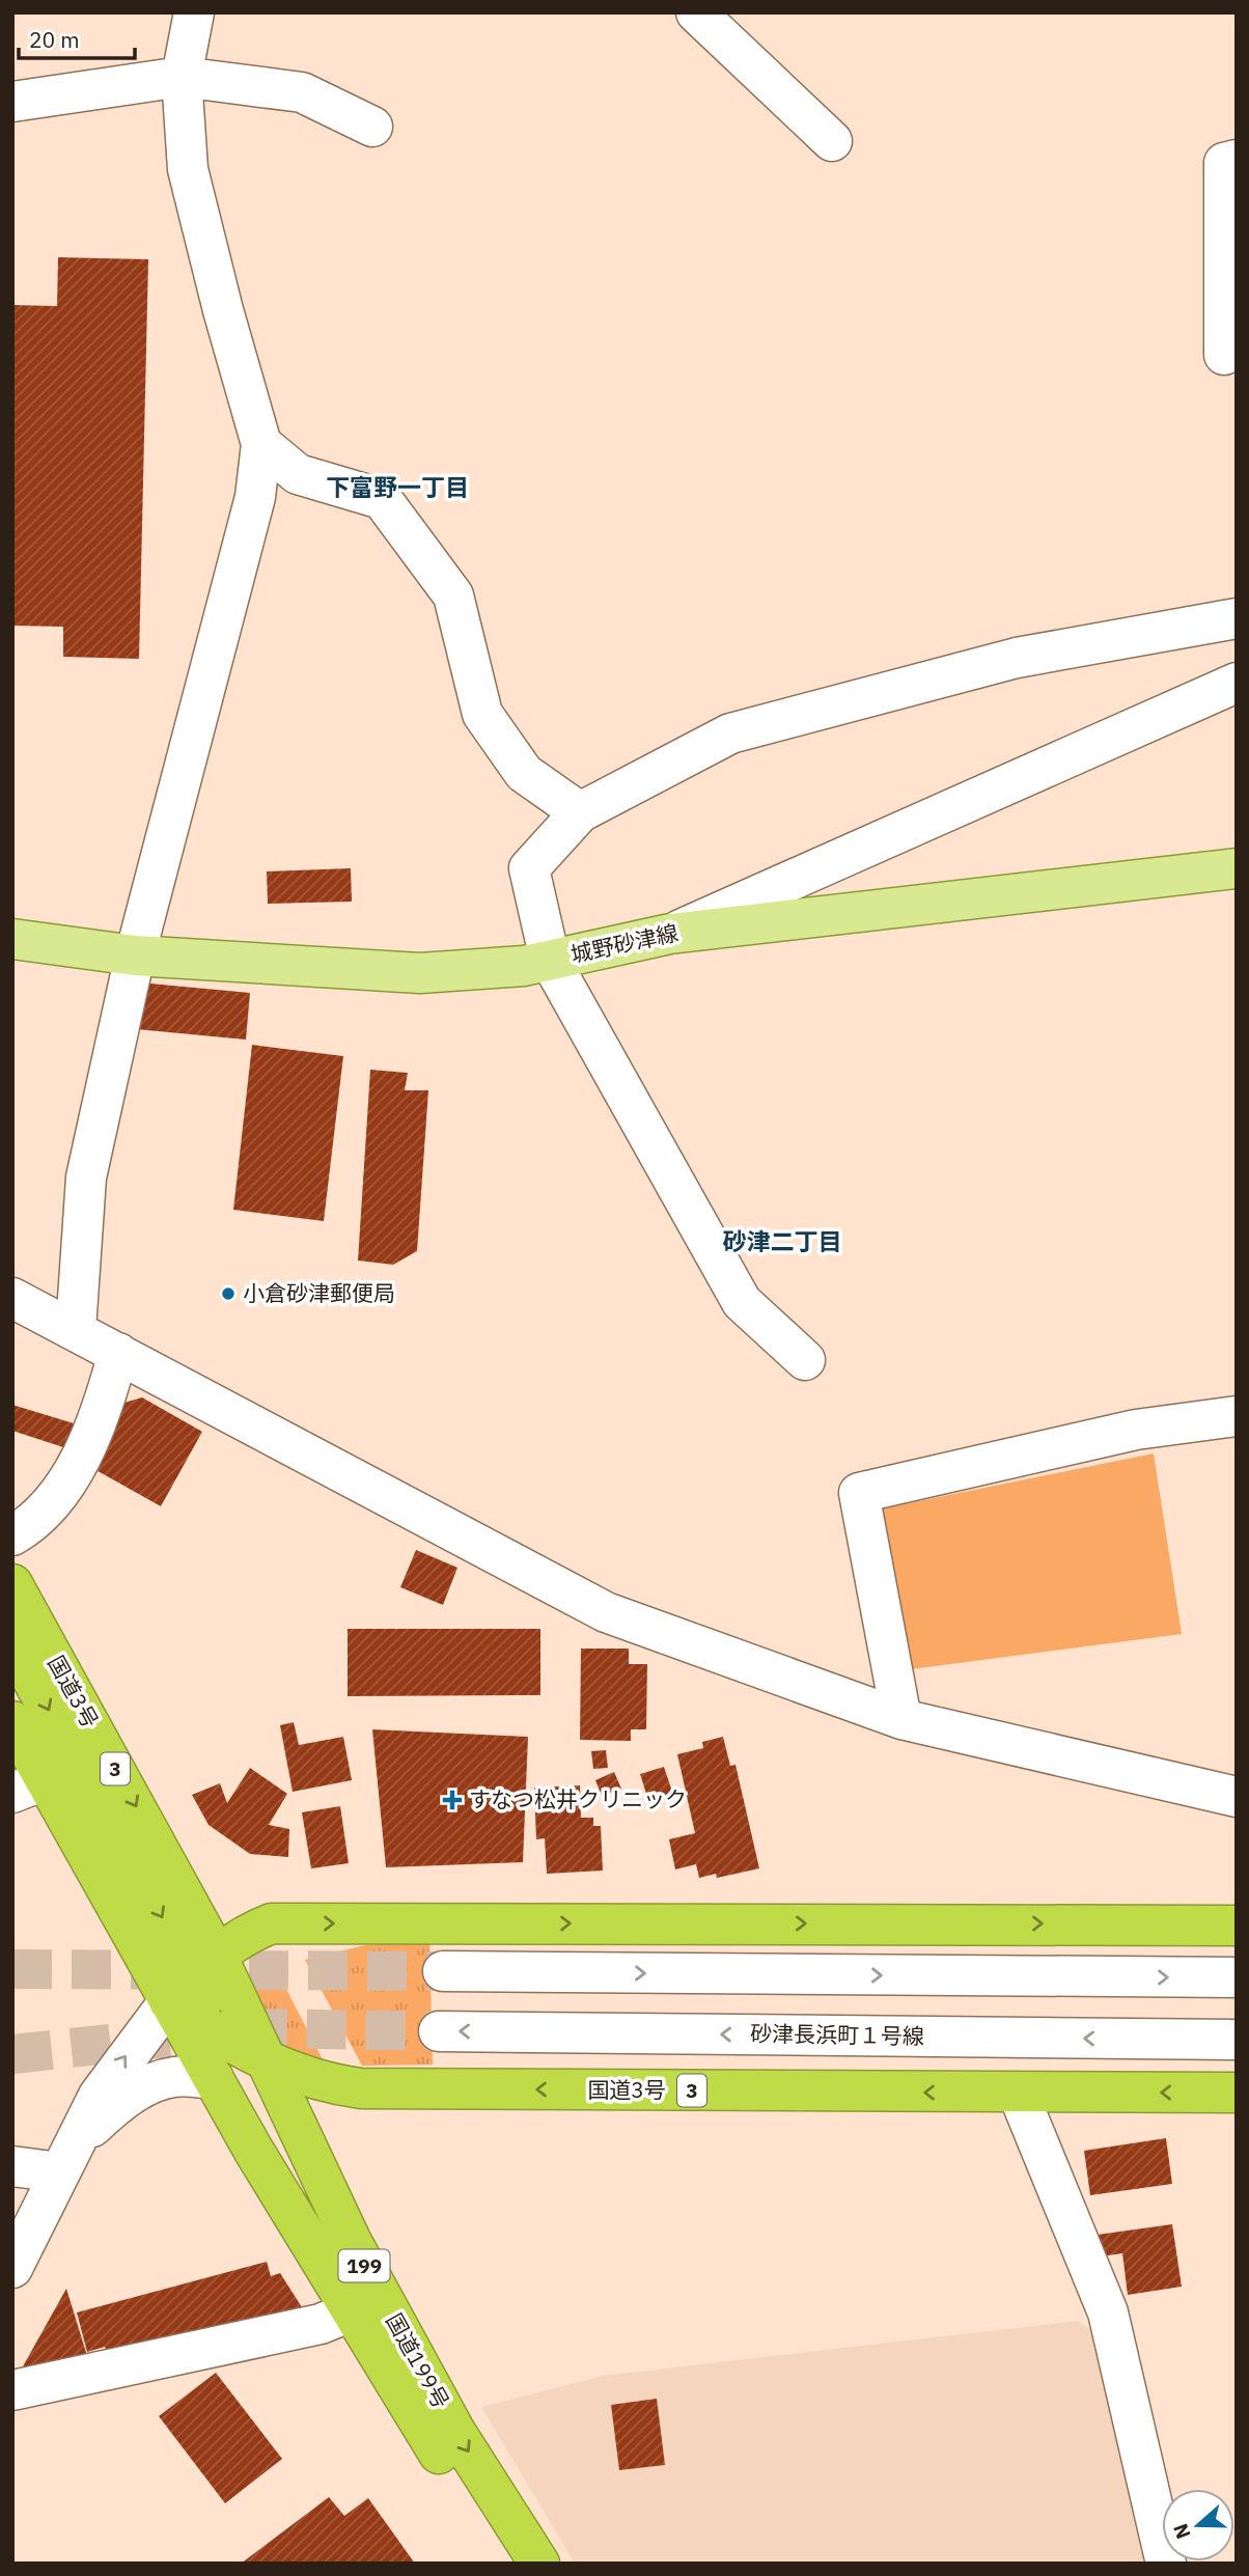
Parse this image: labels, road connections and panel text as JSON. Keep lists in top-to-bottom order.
{
  "streets": {
    "highway": [
      "国道3号",
      "3",
      "199",
      "国道199号"
    ],
    "main road": ["城野砂津線"],
    "street": ["砂津長浜町１号線"]
  },
  "crossings": [
    ["国道3号", "国道199号"]
  ],
  "districts": ["下富野一丁目", "砂津二丁目"],
  "places": {
    "other": ["小倉砂津郵便局"],
    "health": ["すなつ松井クリニック"]
  },
  "scale_bar": "20 m",
  "north": "left"
}
